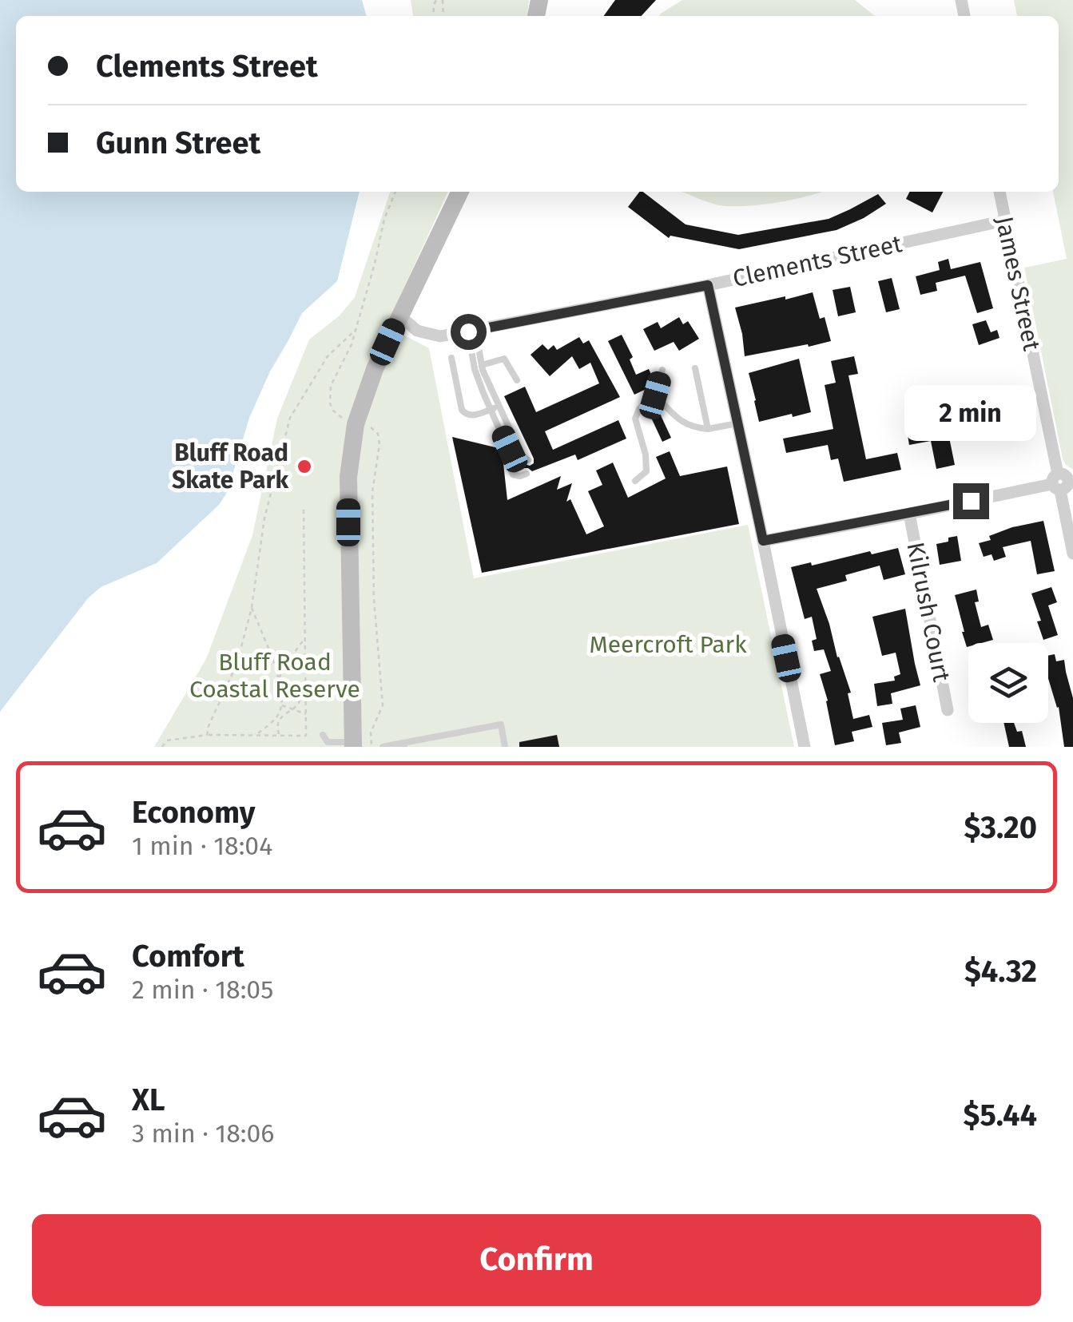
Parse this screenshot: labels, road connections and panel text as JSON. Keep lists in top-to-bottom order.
{
  "streets": {
    "street": ["Clements Street", "James Street", "Kilrush Court"]
  },
  "crossings": [
    ["Clements Street", "James Street"]
  ],
  "parks": ["Meercroft Park", "Bluff Road Coastal Reserve"],
  "places": ["Bluff Road Skate Park"],
  "page": {
    "banner": ["Clements Street", "Gunn Street"],
    "bubble": "2 min",
    "list": [
      {
        "name": "Economy",
        "note": "1 min · 18:04",
        "value": "$3.20"
      },
      {
        "name": "Comfort",
        "note": "2 min · 18:05",
        "value": "$4.32"
      },
      {
        "name": "XL",
        "note": "3 min · 18:06",
        "value": "$5.44"
      }
    ],
    "buttons": "Confirm"
  }
}
